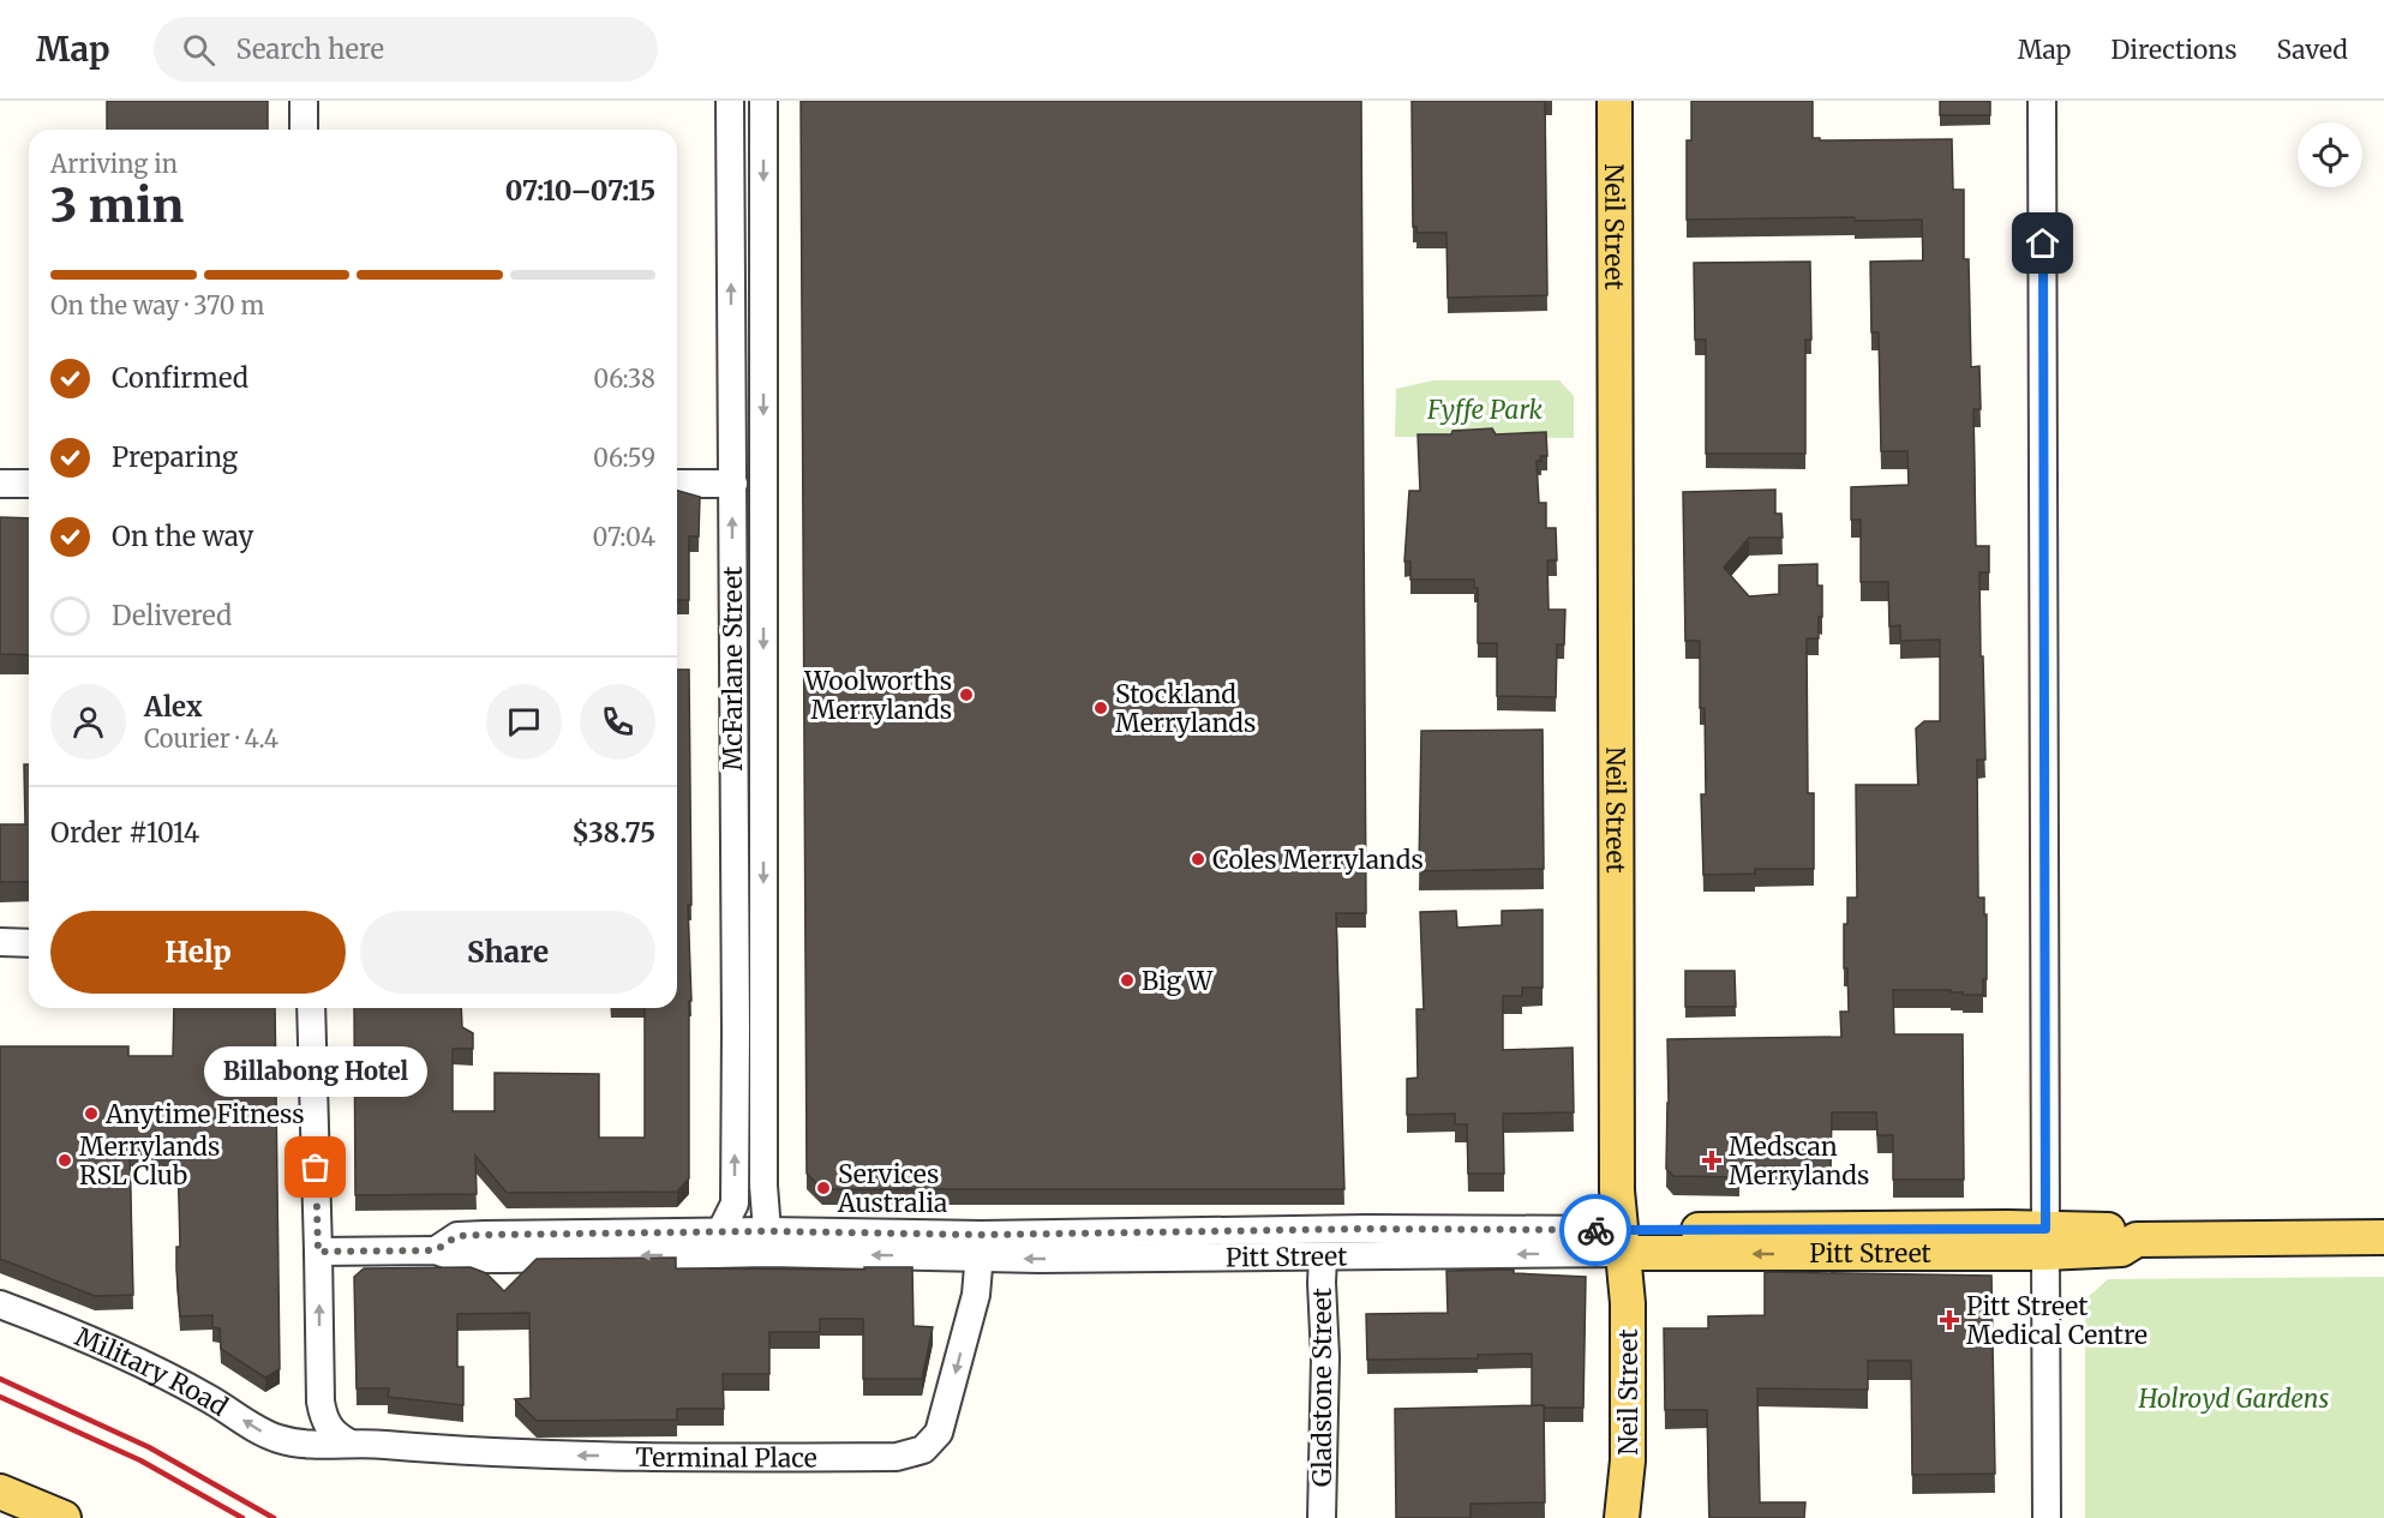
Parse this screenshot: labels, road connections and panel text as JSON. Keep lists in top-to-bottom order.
{
  "streets": {
    "main road": ["Neil Street", "Pitt Street"],
    "street": [
      "McFarlane Street",
      "Military Road",
      "Gladstone Street",
      "Terminal Place"
    ]
  },
  "crossings": [
    ["Neil Street", "Pitt Street"],
    ["McFarlane Street", "Pitt Street"],
    ["Pitt Street", "Gladstone Street"],
    ["Pitt Street", "Terminal Place"],
    ["Military Road", "Terminal Place"]
  ],
  "one_way": ["Military Road", "Terminal Place"],
  "parks": ["Fyffe Park", "Holroyd Gardens"],
  "places": {
    "other": [
      "Woolworths Merrylands",
      "Stockland Merrylands",
      "Coles Merrylands",
      "Big W",
      "Anytime Fitness",
      "Merrylands RSL Club",
      "Billabong Hotel",
      "Services Australia"
    ],
    "health": ["Medscan Merrylands", "Pitt Street Medical Centre"]
  },
  "page": {
    "header": "Map",
    "search": "Search here",
    "nav": ["Map", "Directions", "Saved"],
    "heading": ["3 min", "Arriving in", "07:10–07:15"],
    "panel": [
      "Alex",
      "Courier · 4.4",
      "Order #1014",
      "$38.75"
    ],
    "bar": "On the way · 370 m",
    "list": [
      ["Confirmed", "06:38"],
      ["Preparing", "06:59"],
      ["On the way", "07:04"],
      "Delivered"
    ],
    "buttons": ["Help", "Share"],
    "bubble": "Billabong Hotel"
  }
}
